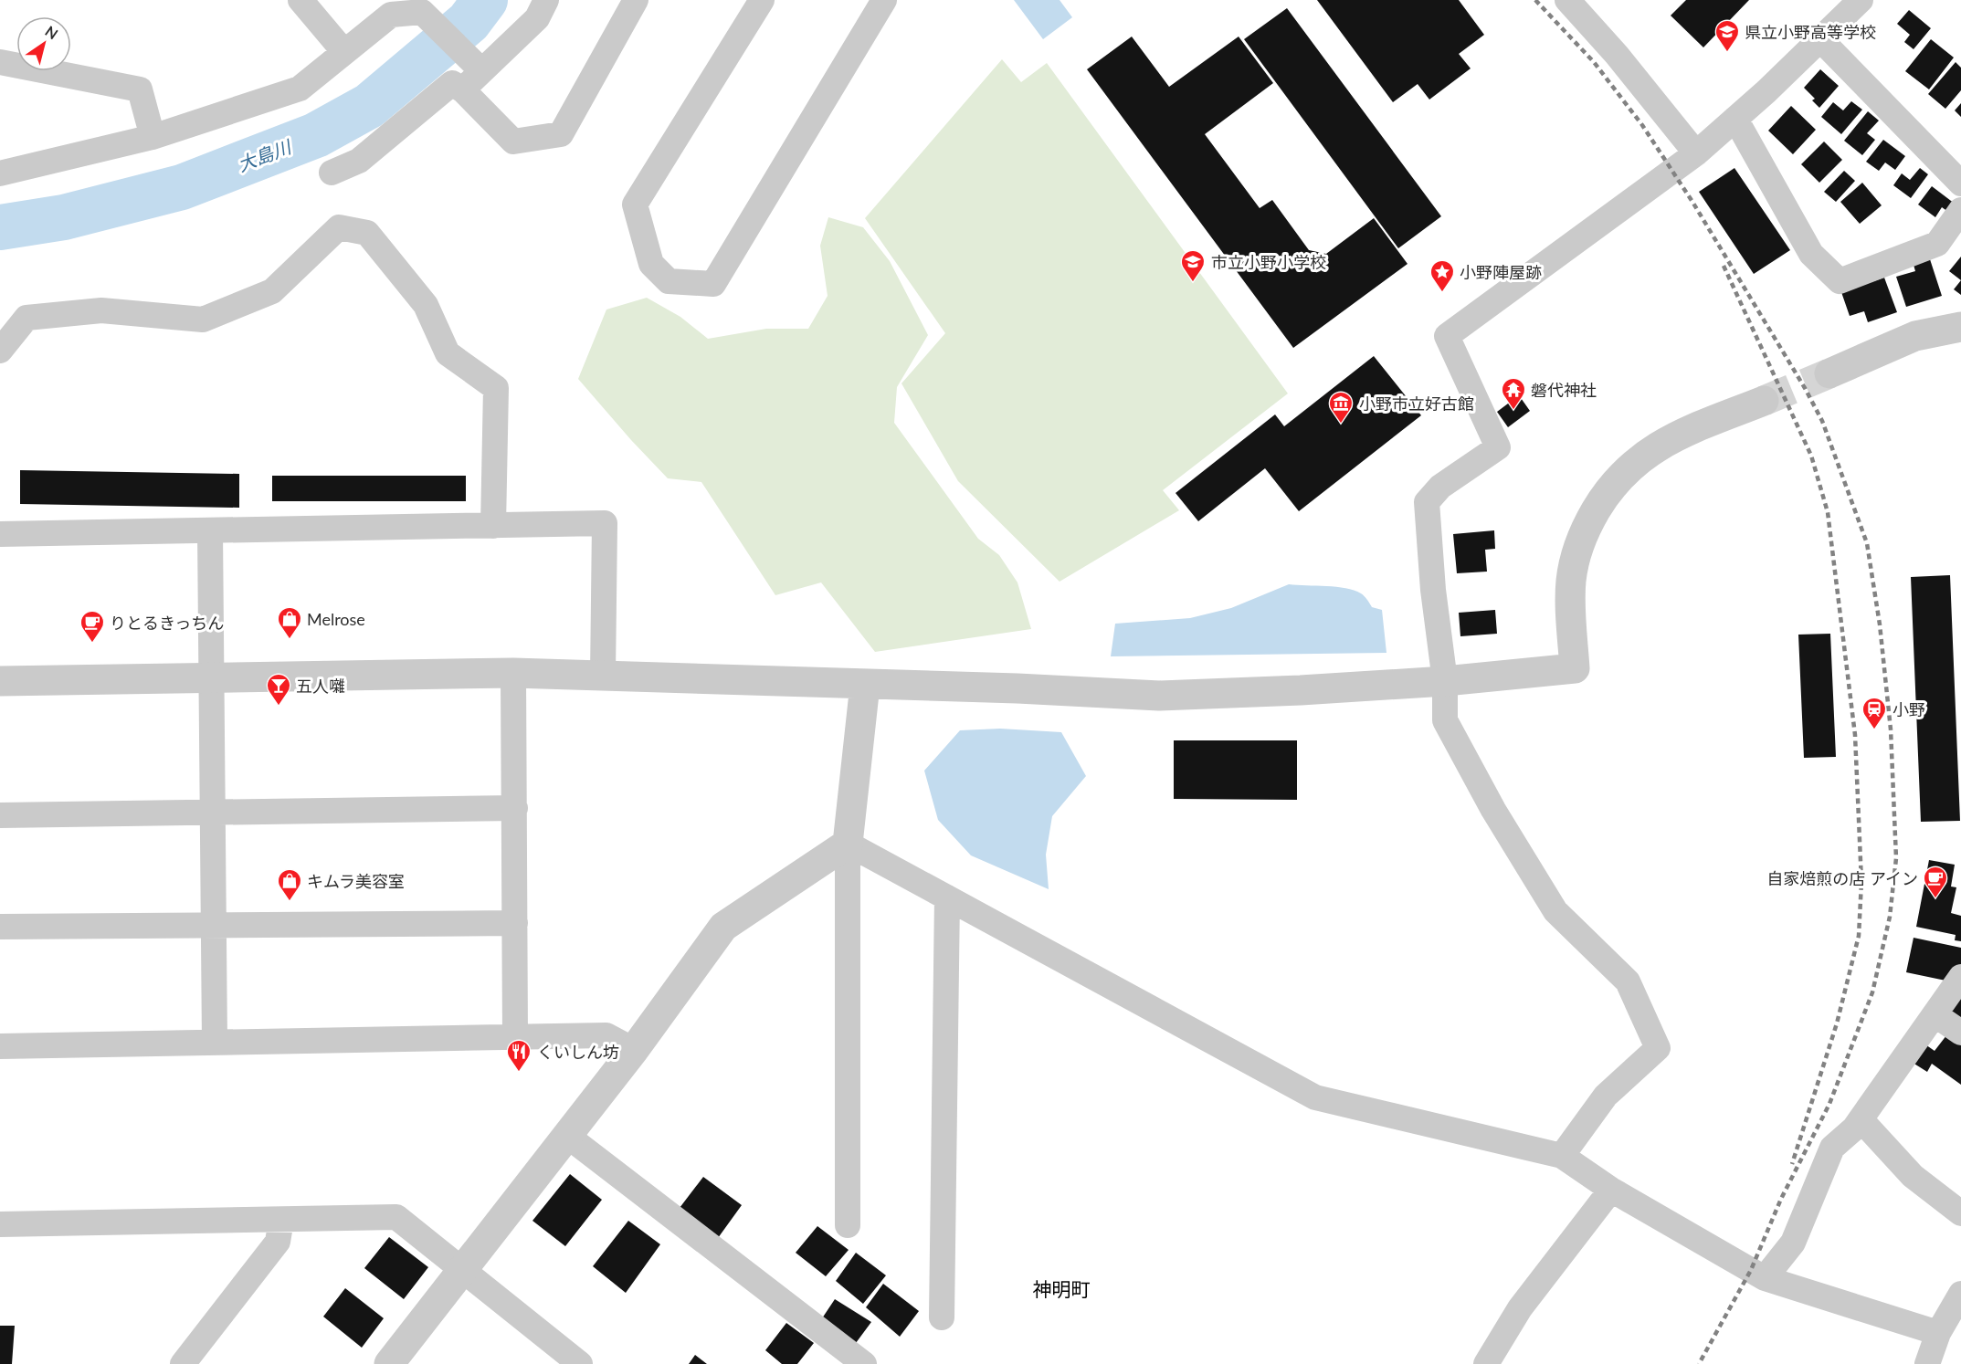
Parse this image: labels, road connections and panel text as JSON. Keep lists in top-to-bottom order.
{
  "districts": ["神明町"],
  "water": ["大島川"],
  "places": {
    "school or university": ["県立小野高等学校", "市立小野小学校"],
    "place": ["小野陣屋跡"],
    "temple": ["磐代神社"],
    "museum": ["小野市立好古館"],
    "shop": ["Melrose", "キムラ美容室"],
    "cafe": ["りとるきっちん", "自家焙煎の店 アイン"],
    "bar": ["五人囃"],
    "station": ["小野"],
    "restaurant": ["くいしん坊"]
  },
  "north": "top right"
}
